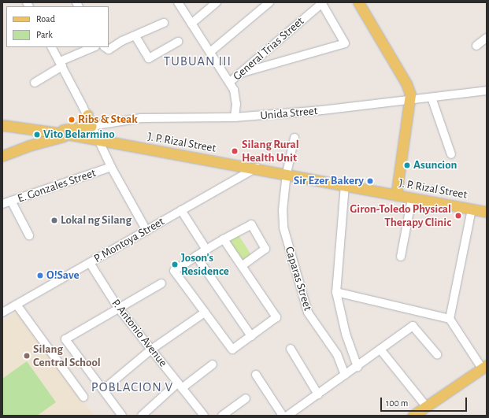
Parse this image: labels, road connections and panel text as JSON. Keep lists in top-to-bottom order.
{
  "streets": {
    "main road": ["J. P. Rizal Street"],
    "street": [
      "General Trias Street",
      "Unida Street",
      "E. Gonzales Street",
      "P. Montoya Street",
      "Caparas Street",
      "P. Antonio Avenue"
    ]
  },
  "crossings": [
    ["Unida Street", "J. P. Rizal Street"],
    ["J. P. Rizal Street", "P. Montoya Street"],
    ["J. P. Rizal Street", "Caparas Street"],
    ["P. Montoya Street", "P. Antonio Avenue"]
  ],
  "districts": ["TUBUAN III", "POBLACION V"],
  "places": [
    "Ribs & Steak",
    "Vito Belarmino",
    "Silang Rural Health Unit",
    "Asuncion",
    "Sir Ezer Bakery",
    "Giron-Toledo Physical Therapy Clinic",
    "Lokal ng Silang",
    "Joson's Residence",
    "O!Save",
    "Silang Central School"
  ],
  "legend": ["Road", "Park"],
  "scale_bar": "100 m"
}
